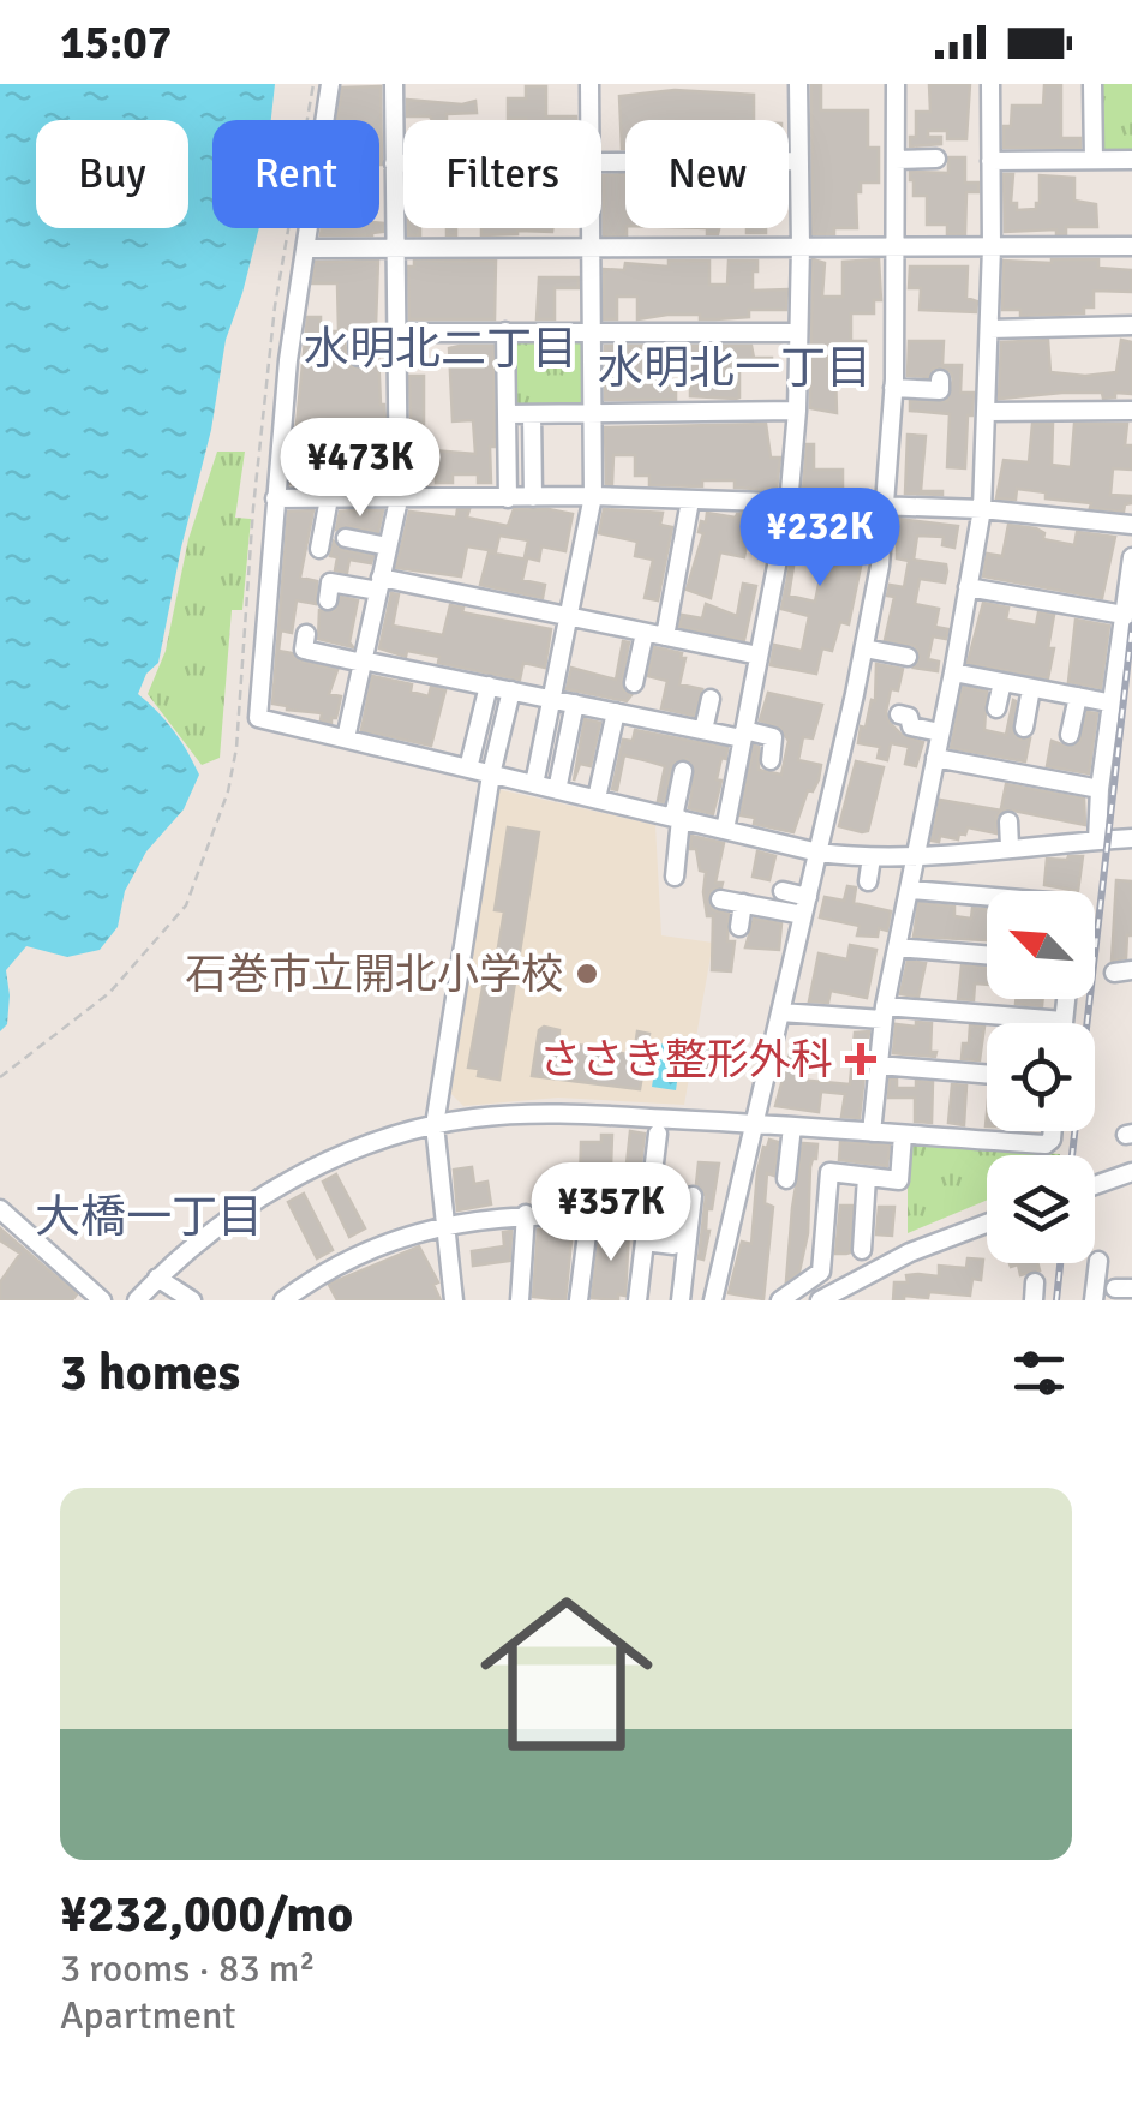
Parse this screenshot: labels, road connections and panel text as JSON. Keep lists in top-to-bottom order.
{
  "districts": ["水明北二丁目", "水明北一丁目", "大橋一丁目"],
  "places": {
    "other": ["石巻市立開北小学校"],
    "health": ["ささき整形外科"]
  },
  "north": "top left",
  "page": {
    "status": "15:07",
    "chip": [
      "Buy",
      "Rent",
      "Filters",
      "New"
    ],
    "price": ["¥473K", "¥232K", "¥357K"],
    "heading": "3 homes",
    "list": [
      {
        "name": "¥232,000/mo",
        "note": "3 rooms · 83 m² · Apartment"
      }
    ]
  }
}
